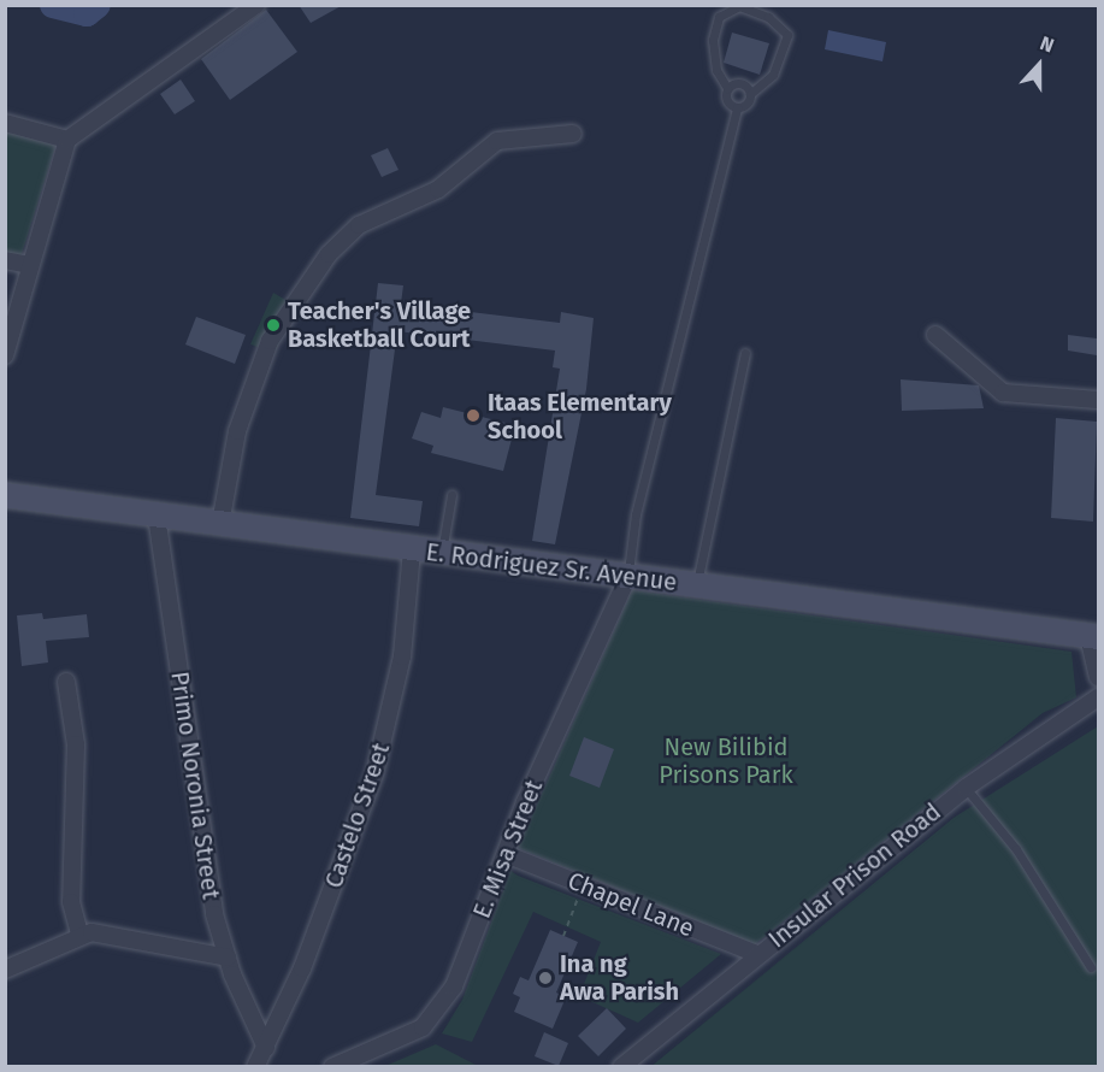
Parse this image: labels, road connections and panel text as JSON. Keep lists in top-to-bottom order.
{
  "streets": {
    "street": [
      "E. Rodriguez Sr. Avenue",
      "Primo Noronia Street",
      "Castelo Street",
      "E. Misa Street",
      "Insular Prison Road",
      "Chapel Lane"
    ]
  },
  "crossings": [
    ["E. Rodriguez Sr. Avenue", "Primo Noronia Street"],
    ["E. Rodriguez Sr. Avenue", "Castelo Street"],
    ["E. Rodriguez Sr. Avenue", "E. Misa Street"],
    ["Primo Noronia Street", "Castelo Street"],
    ["E. Misa Street", "Chapel Lane"],
    ["Insular Prison Road", "Chapel Lane"]
  ],
  "parks": ["New Bilibid Prisons Park"],
  "places": ["Teacher's Village Basketball Court", "Itaas Elementary School", "Ina ng Awa Parish"],
  "north": "top"
}
